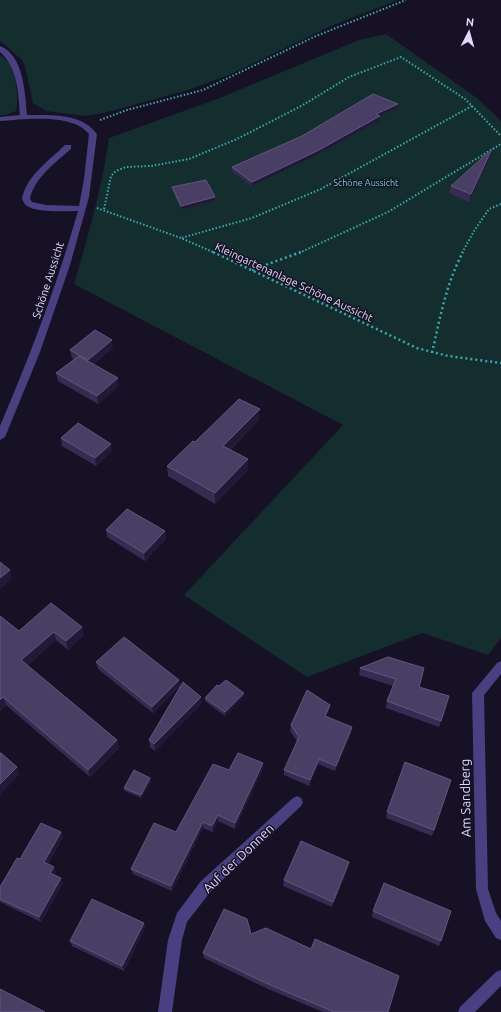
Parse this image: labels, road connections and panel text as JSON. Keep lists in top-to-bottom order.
{
  "streets": {
    "street": ["Schöne Aussicht", "Am Sandberg", "Auf der Donnen"],
    "path": ["Kleingartenanlage Schöne Aussicht"]
  },
  "crossings": [
    ["Schöne Aussicht", "Kleingartenanlage Schöne Aussicht"]
  ],
  "parks": ["Schöne Aussicht"],
  "north": "top"
}
